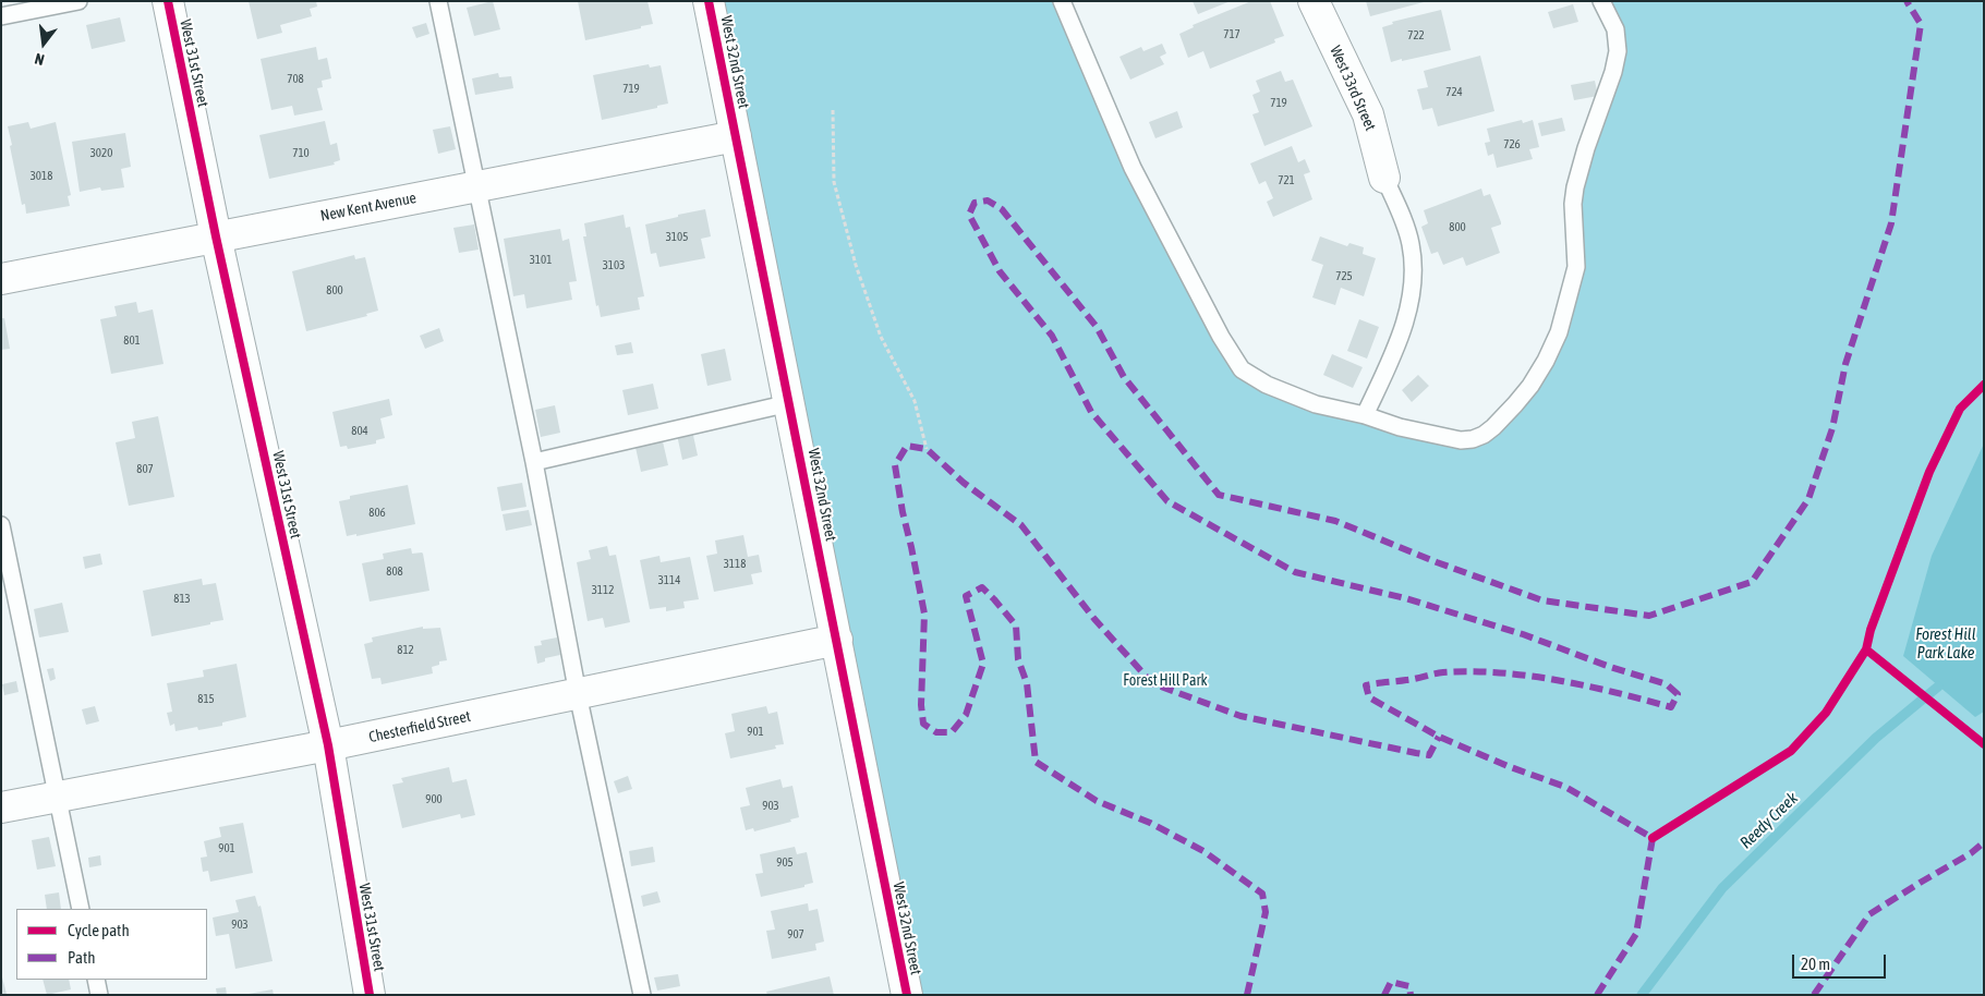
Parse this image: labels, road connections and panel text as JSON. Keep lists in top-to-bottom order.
{
  "streets": {
    "street": [
      "West 32nd Street",
      "West 31st Street",
      "West 33rd Street",
      "New Kent Avenue",
      "Chesterfield Street"
    ]
  },
  "crossings": [
    ["West 32nd Street", "New Kent Avenue"],
    ["West 32nd Street", "Chesterfield Street"],
    ["West 31st Street", "New Kent Avenue"],
    ["West 31st Street", "Chesterfield Street"]
  ],
  "water": ["Forest Hill Park Lake", "Reedy Creek"],
  "parks": ["Forest Hill Park"],
  "house_numbers": [
    "717",
    "722",
    "708",
    "719",
    "724",
    "719",
    "726",
    "3020",
    "710",
    "3018",
    "721",
    "800",
    "3105",
    "3101",
    "3103",
    "725",
    "800",
    "801",
    "804",
    "807",
    "806",
    "3118",
    "808",
    "3114",
    "3112",
    "813",
    "812",
    "815",
    "901",
    "900",
    "903",
    "901",
    "905",
    "903",
    "907"
  ],
  "legend": ["Cycle path", "Path"],
  "scale_bar": "20 m",
  "north": "bottom"
}
